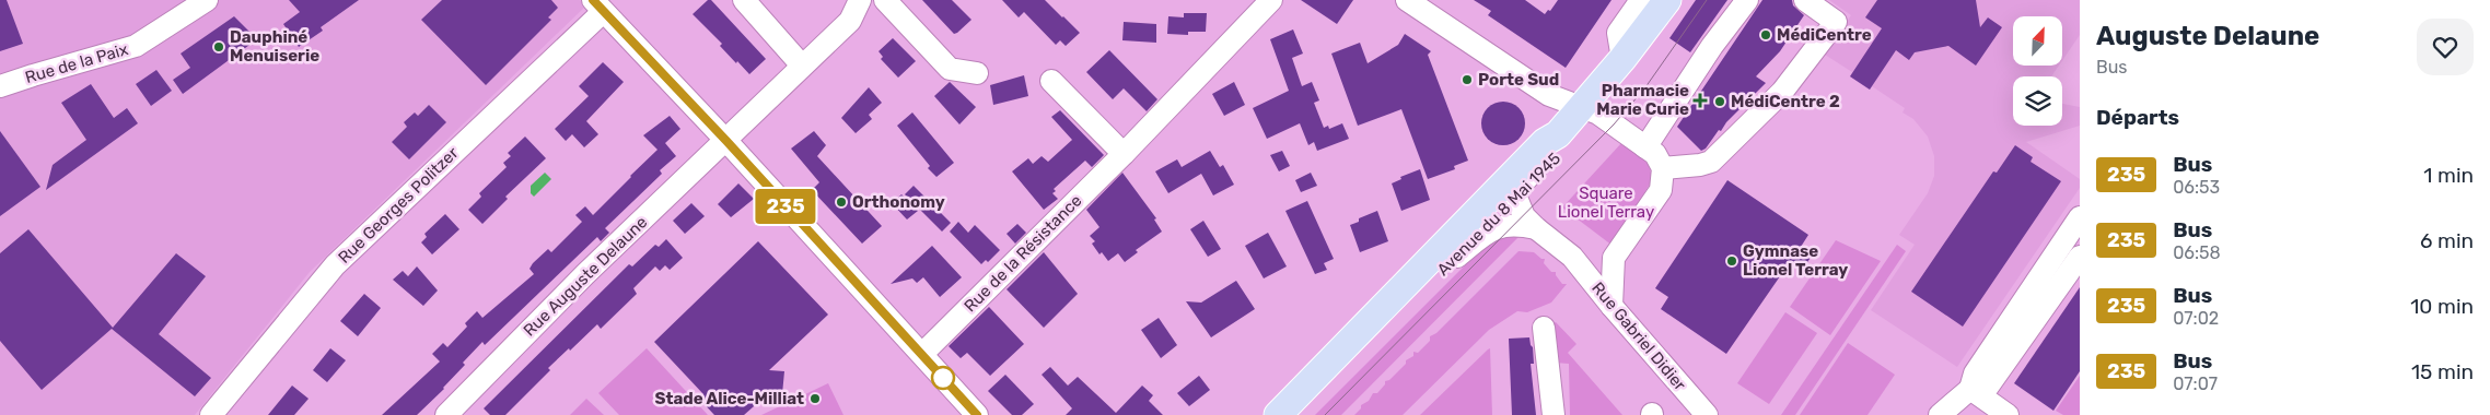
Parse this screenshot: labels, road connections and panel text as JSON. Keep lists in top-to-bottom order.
{
  "streets": {
    "main road": ["Avenue du 8 Mai 1945"],
    "street": [
      "Rue de la Paix",
      "Rue Georges Politzer",
      "Rue de la Résistance",
      "Rue Auguste Delaune",
      "Rue Gabriel Didier"
    ]
  },
  "crossings": [
    ["Avenue du 8 Mai 1945", "Rue Gabriel Didier"]
  ],
  "parks": ["Square Lionel Terray"],
  "places": {
    "other": [
      "MédiCentre",
      "Dauphiné Menuiserie",
      "Porte Sud",
      "MédiCentre 2",
      "Orthonomy",
      "Gymnase Lionel Terray",
      "Stade Alice-Milliat"
    ],
    "health": ["Pharmacie Marie Curie"]
  },
  "lines": ["bus line 235"],
  "north": "top right",
  "page": {
    "on_map": "235",
    "heading": [
      ["Auguste Delaune", "Bus"],
      "Départs"
    ],
    "list": [
      {
        "mark": "235",
        "name": "Bus",
        "note": "06:53",
        "value": "1 min"
      },
      {
        "mark": "235",
        "name": "Bus",
        "note": "06:58",
        "value": "6 min"
      },
      {
        "mark": "235",
        "name": "Bus",
        "note": "07:02",
        "value": "10 min"
      },
      {
        "mark": "235",
        "name": "Bus",
        "note": "07:07",
        "value": "15 min"
      }
    ]
  }
}
